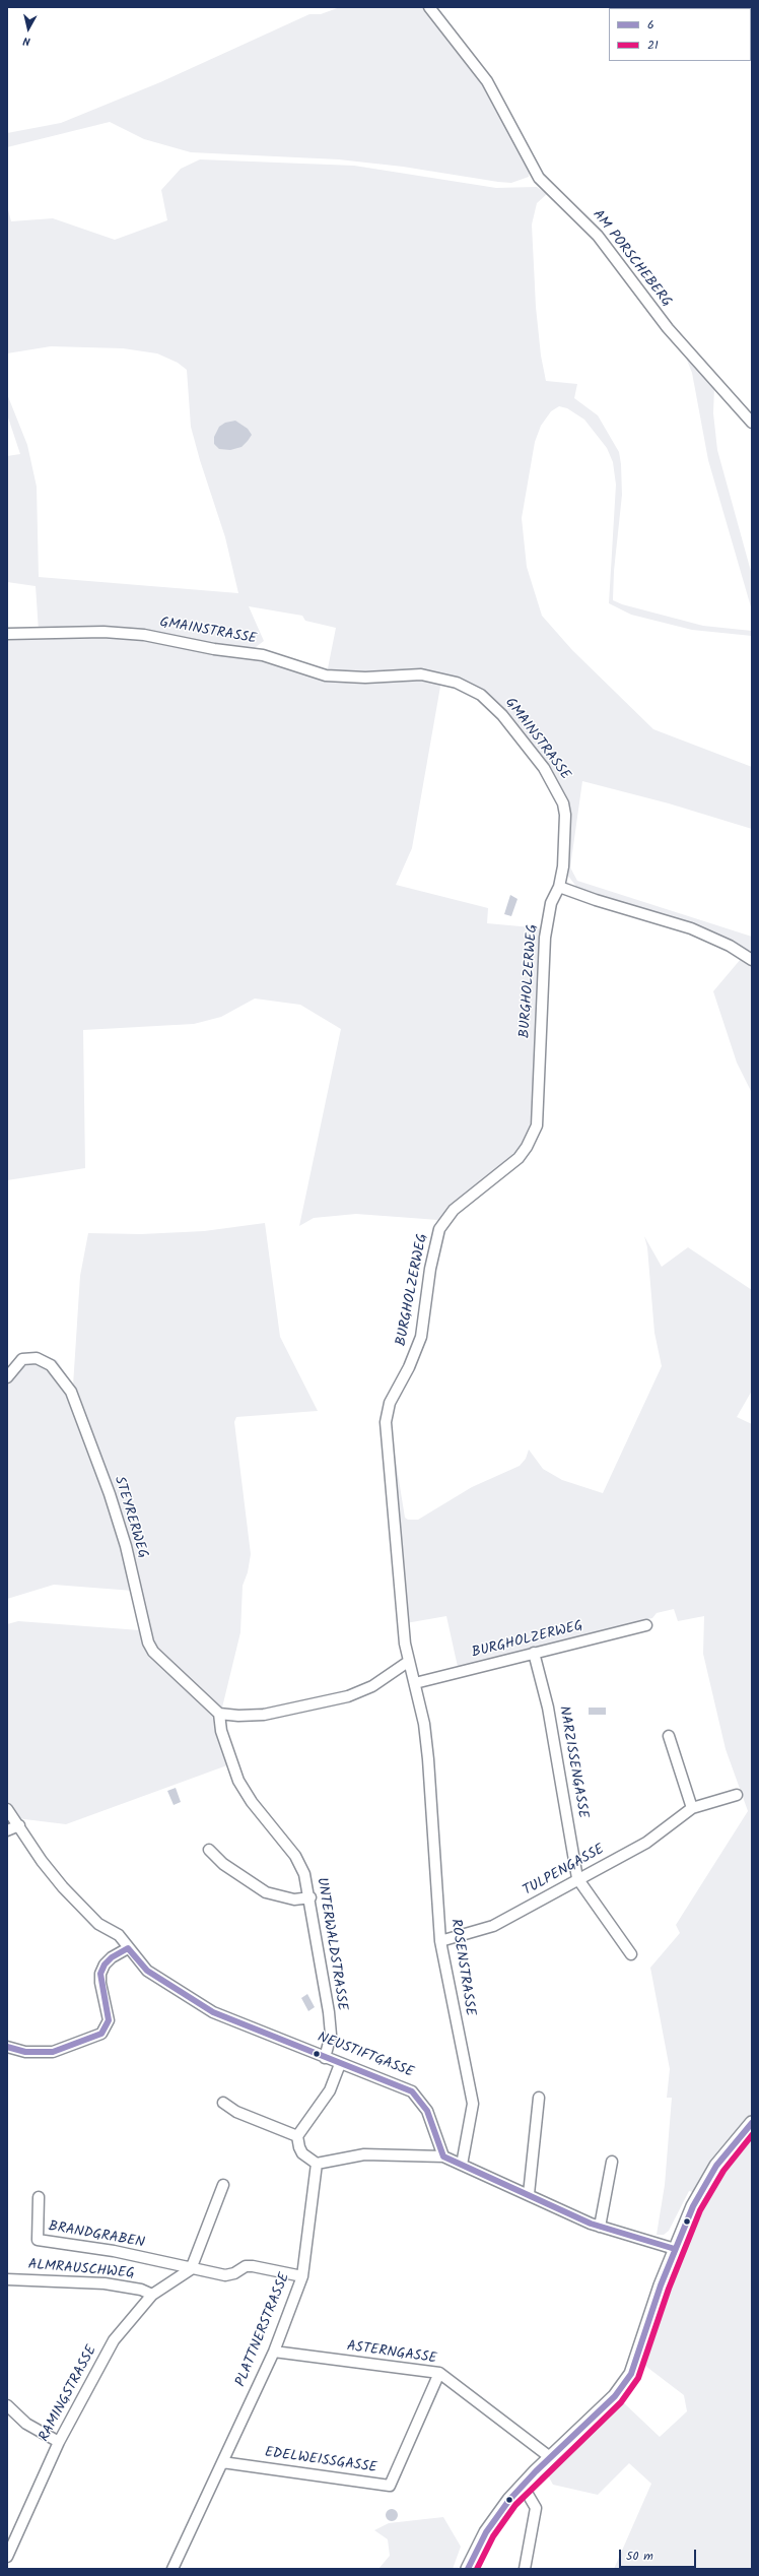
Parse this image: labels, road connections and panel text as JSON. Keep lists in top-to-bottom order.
{
  "streets": {
    "street": [
      "AM PORSCHEBERG",
      "GMAINSTRASSE",
      "BURGHOLZERWEG",
      "STEYRERWEG",
      "NARZISSENGASSE",
      "TULPENGASSE",
      "UNTERWALDSTRASSE",
      "ROSENSTRASSE",
      "NEUSTIFTGASSE",
      "BRANDGRABEN",
      "ALMRAUSCHWEG",
      "PLATTNERSTRASSE",
      "ASTERNGASSE",
      "RAMINGSTRASSE",
      "EDELWEISSGASSE"
    ]
  },
  "crossings": [
    ["GMAINSTRASSE", "BURGHOLZERWEG"],
    ["BURGHOLZERWEG", "NARZISSENGASSE"],
    ["BURGHOLZERWEG", "ROSENSTRASSE"],
    ["STEYRERWEG", "UNTERWALDSTRASSE"],
    ["NARZISSENGASSE", "TULPENGASSE"],
    ["TULPENGASSE", "ROSENSTRASSE"],
    ["UNTERWALDSTRASSE", "NEUSTIFTGASSE"],
    ["BRANDGRABEN", "RAMINGSTRASSE"],
    ["ALMRAUSCHWEG", "RAMINGSTRASSE"],
    ["PLATTNERSTRASSE", "ASTERNGASSE"],
    ["PLATTNERSTRASSE", "EDELWEISSGASSE"],
    ["ASTERNGASSE", "EDELWEISSGASSE"]
  ],
  "lines": ["transit line 6", "transit line 21"],
  "legend": ["6", "21"],
  "scale_bar": "50 m",
  "north": "bottom"
}
